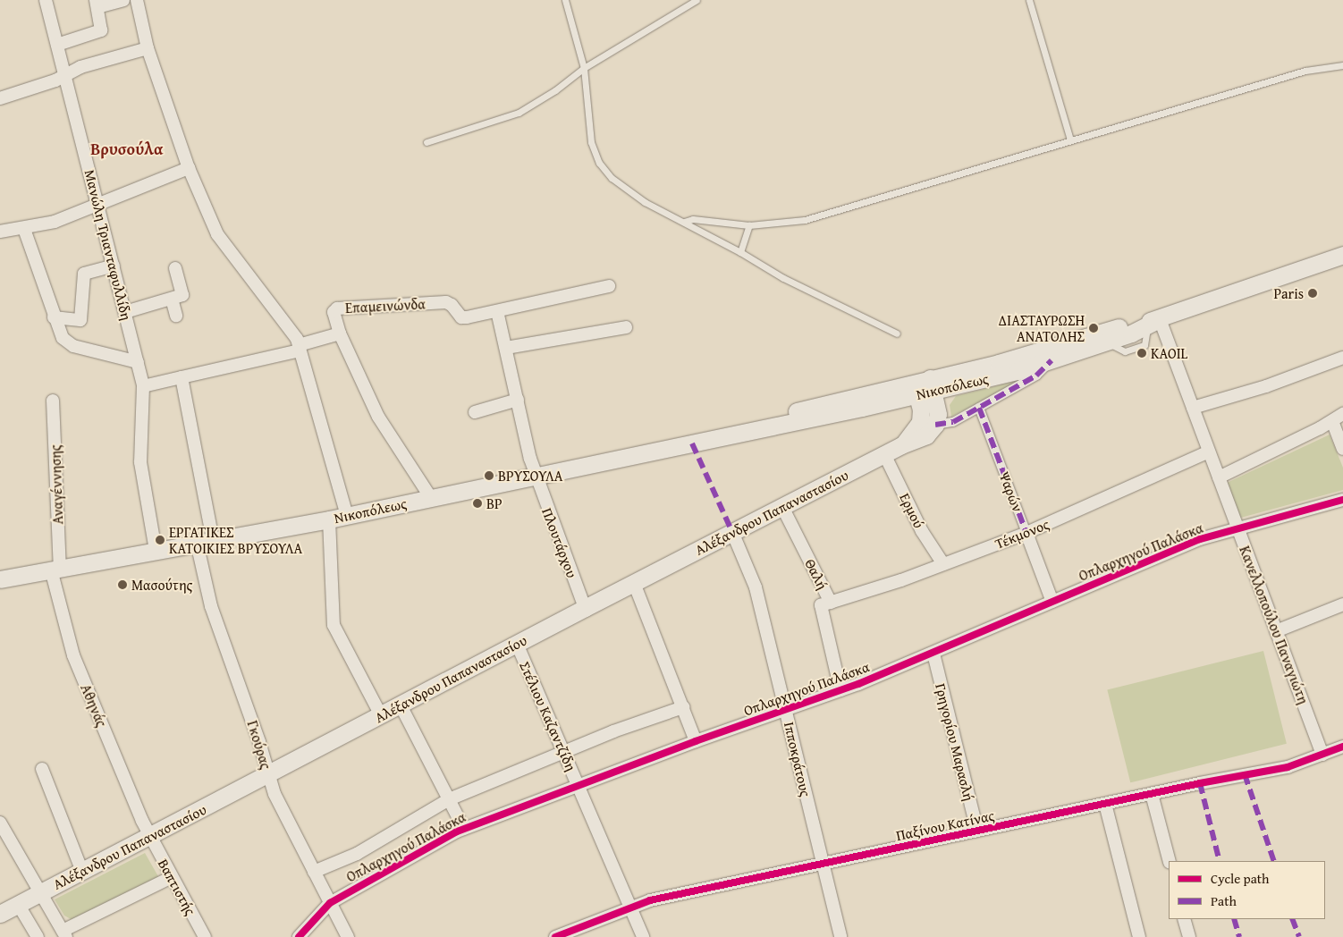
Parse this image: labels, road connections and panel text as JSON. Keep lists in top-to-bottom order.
{
  "streets": {
    "main road": ["Νικοπόλεως", "Αλέξανδρου Παπαναστασίου"],
    "street": [
      "Μανώλη Τριανταφυλλίδη",
      "Επαμεινώνδα",
      "Αναγέννησης",
      "Ψαρών",
      "Ερμού",
      "Τέκμονος",
      "Πλουτάρχου",
      "Οπλαρχηγού Παλάσκα",
      "Θαλή",
      "Κανελλοπούλου Παναγιώτη",
      "Αθηνάς",
      "Στέλιου Καζαντζίδη",
      "Γρηγορίου Μαρασλή",
      "Γκούρας",
      "Ιπποκράτους",
      "Παξίνου Κατίνας",
      "Βαπτιστής"
    ]
  },
  "crossings": [
    ["Μανώλη Τριανταφυλλίδη", "Νικοπόλεως"],
    ["Επαμεινώνδα", "Πλουτάρχου"],
    ["Νικοπόλεως", "Αναγέννησης"],
    ["Νικοπόλεως", "Πλουτάρχου"],
    ["Νικοπόλεως", "Κανελλοπούλου Παναγιώτη"],
    ["Νικοπόλεως", "Αθηνάς"],
    ["Νικοπόλεως", "Γκούρας"],
    ["Αναγέννησης", "Αθηνάς"],
    ["Ψαρών", "Τέκμονος"],
    ["Ψαρών", "Οπλαρχηγού Παλάσκα"],
    ["Ερμού", "Αλέξανδρου Παπαναστασίου"],
    ["Ερμού", "Τέκμονος"],
    ["Αλέξανδρου Παπαναστασίου", "Πλουτάρχου"],
    ["Αλέξανδρου Παπαναστασίου", "Θαλή"],
    ["Αλέξανδρου Παπαναστασίου", "Αθηνάς"],
    ["Αλέξανδρου Παπαναστασίου", "Στέλιου Καζαντζίδη"],
    ["Αλέξανδρου Παπαναστασίου", "Γκούρας"],
    ["Αλέξανδρου Παπαναστασίου", "Ιπποκράτους"],
    ["Αλέξανδρου Παπαναστασίου", "Βαπτιστής"],
    ["Τέκμονος", "Θαλή"],
    ["Τέκμονος", "Κανελλοπούλου Παναγιώτη"],
    ["Οπλαρχηγού Παλάσκα", "Θαλή"],
    ["Οπλαρχηγού Παλάσκα", "Κανελλοπούλου Παναγιώτη"],
    ["Οπλαρχηγού Παλάσκα", "Στέλιου Καζαντζίδη"],
    ["Οπλαρχηγού Παλάσκα", "Γρηγορίου Μαρασλή"],
    ["Οπλαρχηγού Παλάσκα", "Γκούρας"],
    ["Οπλαρχηγού Παλάσκα", "Ιπποκράτους"],
    ["Κανελλοπούλου Παναγιώτη", "Παξίνου Κατίνας"],
    ["Αθηνάς", "Βαπτιστής"],
    ["Στέλιου Καζαντζίδη", "Παξίνου Κατίνας"],
    ["Γρηγορίου Μαρασλή", "Παξίνου Κατίνας"],
    ["Ιπποκράτους", "Παξίνου Κατίνας"]
  ],
  "districts": ["Βρυσούλα"],
  "places": [
    "Paris",
    "ΔΙΑΣΤΑΥΡΩΣΗ ΑΝΑΤΟΛΗΣ",
    "KAOIL",
    "ΒΡΥΣΟΥΛΑ",
    "BP",
    "ΕΡΓΑΤΙΚΕΣ ΚΑΤΟΙΚΙΕΣ ΒΡΥΣΟΥΛΑ",
    "Μασούτης"
  ],
  "legend": ["Cycle path", "Path"]
}
